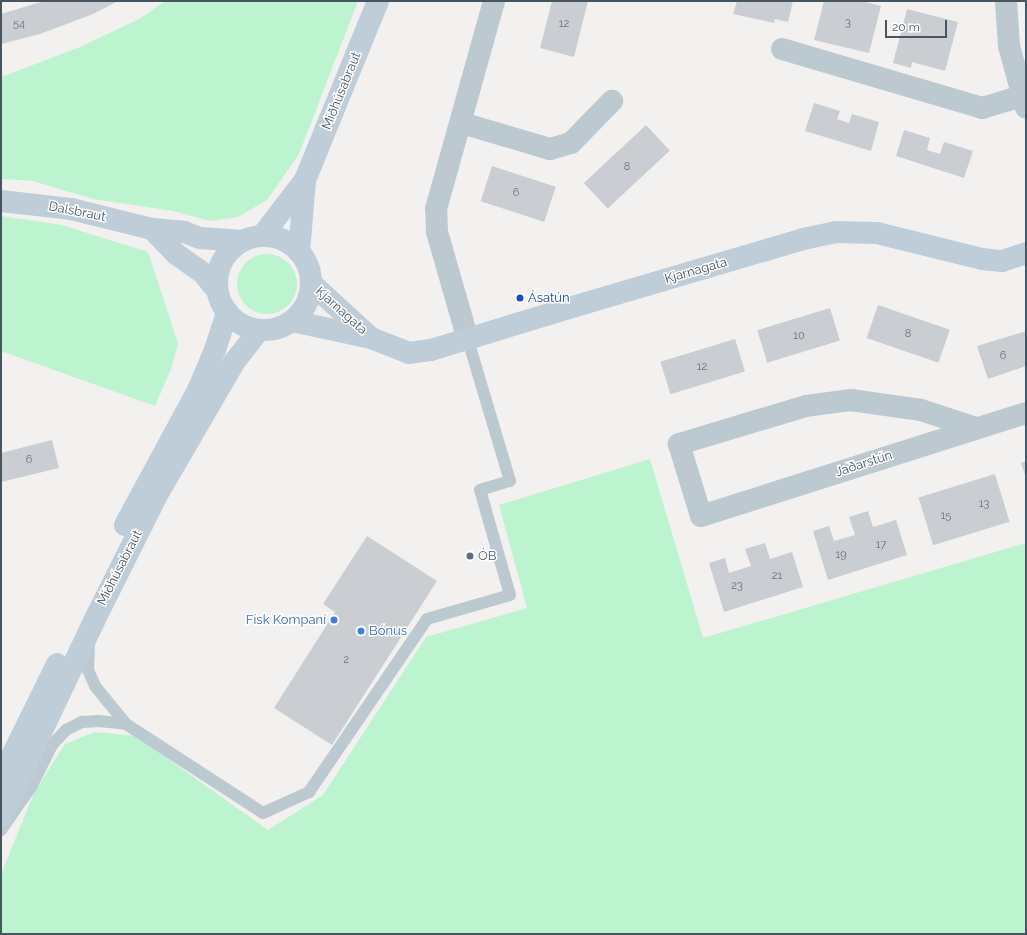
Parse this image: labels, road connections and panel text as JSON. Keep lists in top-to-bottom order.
{
  "streets": {
    "street": [
      "Miðhúsabraut",
      "Dalsbraut",
      "Kjarnagata",
      "Jaðarstún"
    ]
  },
  "crossings": [
    ["Miðhúsabraut", "Dalsbraut"],
    ["Miðhúsabraut", "Kjarnagata"],
    ["Dalsbraut", "Kjarnagata"]
  ],
  "places": [
    "Ásatún",
    "ÓB",
    "Fisk Kompaní",
    "Bónus"
  ],
  "house_numbers": [
    "3",
    "54",
    "12",
    "8",
    "6",
    "8",
    "10",
    "6",
    "12",
    "6",
    "13",
    "15",
    "17",
    "19",
    "21",
    "23",
    "2"
  ],
  "scale_bar": "20 m"
}
